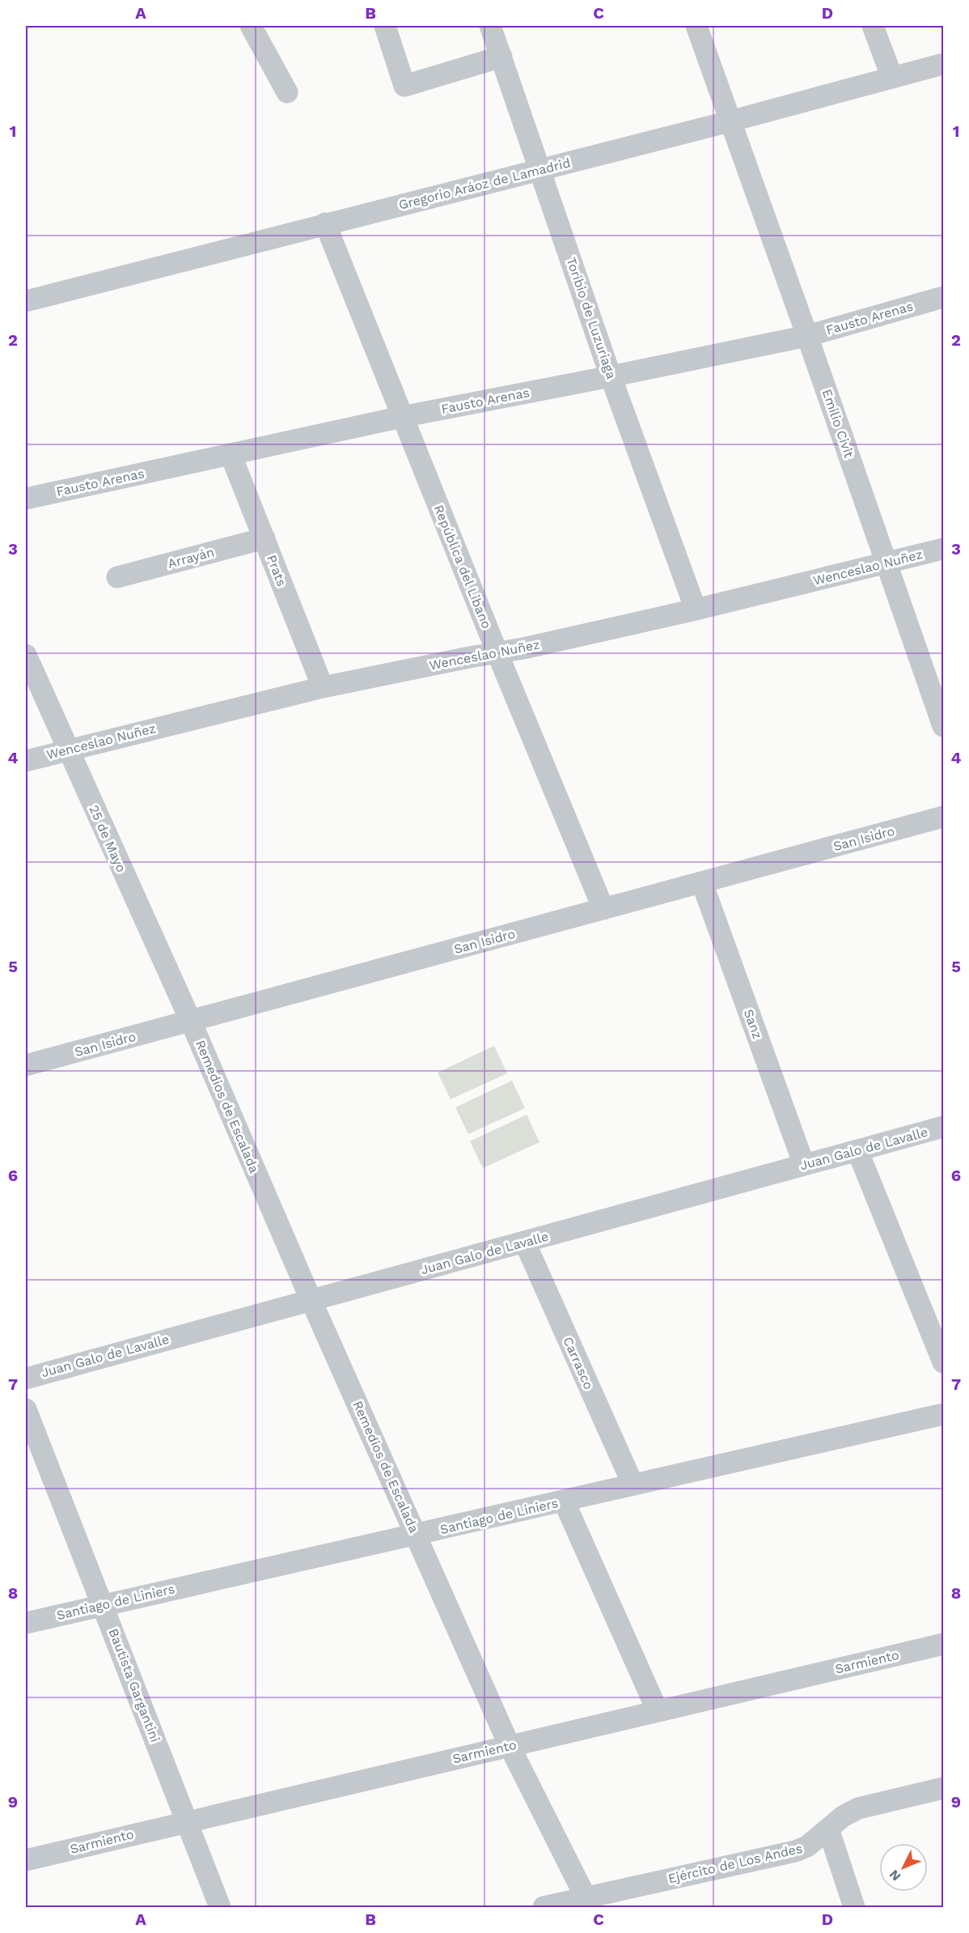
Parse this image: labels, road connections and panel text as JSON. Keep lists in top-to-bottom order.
{
  "streets": {
    "street": [
      "Gregorio Aráoz de Lamadrid",
      "Toribio de Luzuriaga",
      "Fausto Arenas",
      "Emilio Civit",
      "Arrayán",
      "República del Libano",
      "Wenceslao Nuñez",
      "Prats",
      "25 de Mayo",
      "San Isidro",
      "Sanz",
      "Remedios de Escalada",
      "Juan Galo de Lavalle",
      "Carrasco",
      "Santiago de Liniers",
      "Sarmiento",
      "Bautista Gargantini",
      "Ejército de Los Andes"
    ]
  },
  "crossings": [
    ["Gregorio Aráoz de Lamadrid", "Toribio de Luzuriaga"],
    ["Gregorio Aráoz de Lamadrid", "Emilio Civit"],
    ["Gregorio Aráoz de Lamadrid", "República del Libano"],
    ["Toribio de Luzuriaga", "Fausto Arenas"],
    ["Toribio de Luzuriaga", "Wenceslao Nuñez"],
    ["Fausto Arenas", "Emilio Civit"],
    ["Fausto Arenas", "República del Libano"],
    ["Fausto Arenas", "Prats"],
    ["Emilio Civit", "Wenceslao Nuñez"],
    ["Arrayán", "Prats"],
    ["República del Libano", "Wenceslao Nuñez"],
    ["República del Libano", "San Isidro"],
    ["Wenceslao Nuñez", "Prats"],
    ["Wenceslao Nuñez", "25 de Mayo"],
    ["25 de Mayo", "San Isidro"],
    ["25 de Mayo", "Remedios de Escalada"],
    ["San Isidro", "Sanz"],
    ["San Isidro", "Remedios de Escalada"],
    ["Sanz", "Juan Galo de Lavalle"],
    ["Remedios de Escalada", "Juan Galo de Lavalle"],
    ["Remedios de Escalada", "Santiago de Liniers"],
    ["Remedios de Escalada", "Sarmiento"],
    ["Remedios de Escalada", "Ejército de Los Andes"],
    ["Juan Galo de Lavalle", "Carrasco"],
    ["Carrasco", "Santiago de Liniers"],
    ["Santiago de Liniers", "Bautista Gargantini"],
    ["Sarmiento", "Bautista Gargantini"]
  ],
  "north": "bottom left",
  "grid": {
    "columns": [
      "A",
      "B",
      "C",
      "D"
    ],
    "rows": [
      "1",
      "2",
      "3",
      "4",
      "5",
      "6",
      "7",
      "8",
      "9"
    ]
  }
}
